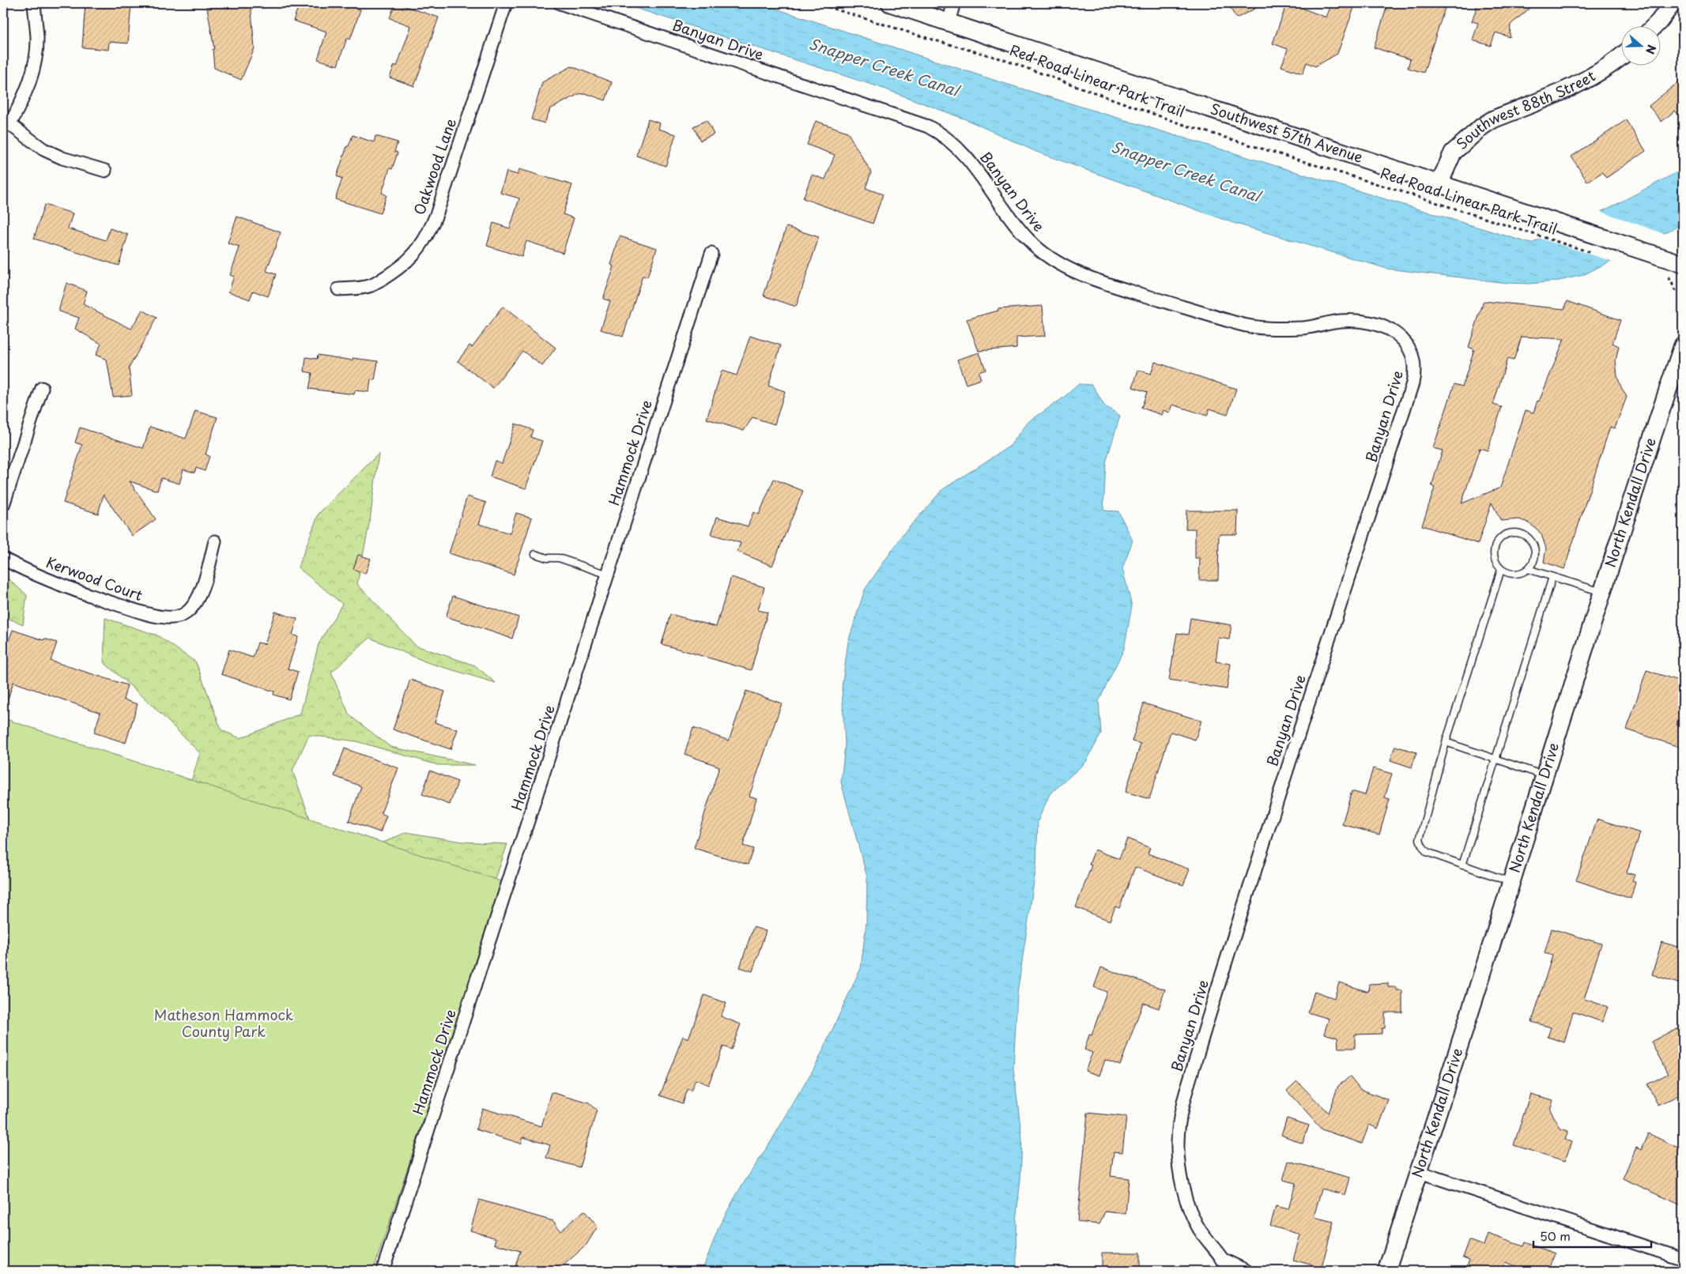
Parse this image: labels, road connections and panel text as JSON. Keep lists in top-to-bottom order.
{
  "streets": {
    "street": [
      "Banyan Drive",
      "Southwest 88th Street",
      "Southwest 57th Avenue",
      "Oakwood Lane",
      "Hammock Drive",
      "North Kendall Drive",
      "Kerwood Court"
    ],
    "path": ["Red Road Linear Park Trail"]
  },
  "crossings": [
    ["Southwest 88th Street", "Southwest 57th Avenue"]
  ],
  "water": ["Snapper Creek Canal"],
  "parks": ["Matheson Hammock County Park"],
  "scale_bar": "50 m",
  "north": "right"
}
